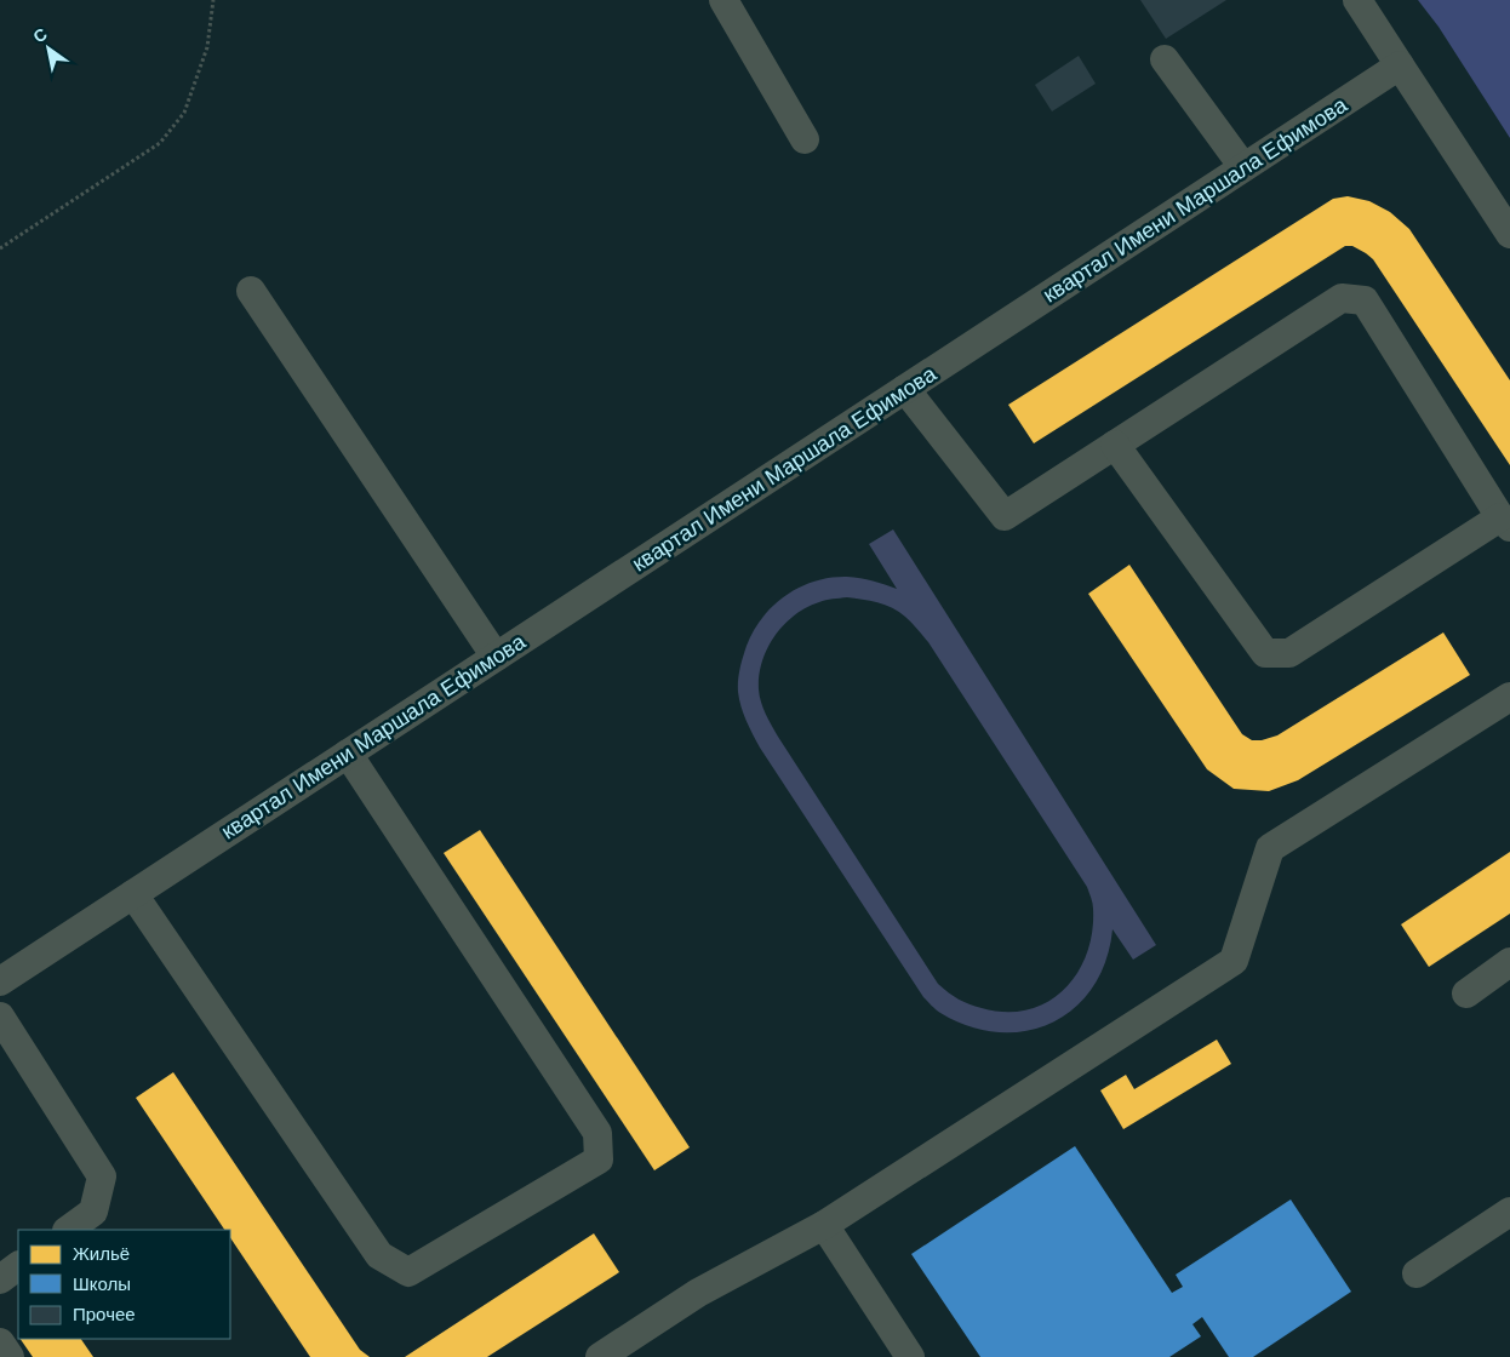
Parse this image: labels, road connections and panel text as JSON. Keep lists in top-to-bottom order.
{
  "streets": {
    "street": ["квартал Имени Маршала Ефимова"]
  },
  "legend": ["Жильё", "Школы", "Прочее"],
  "north": "top left"
}
